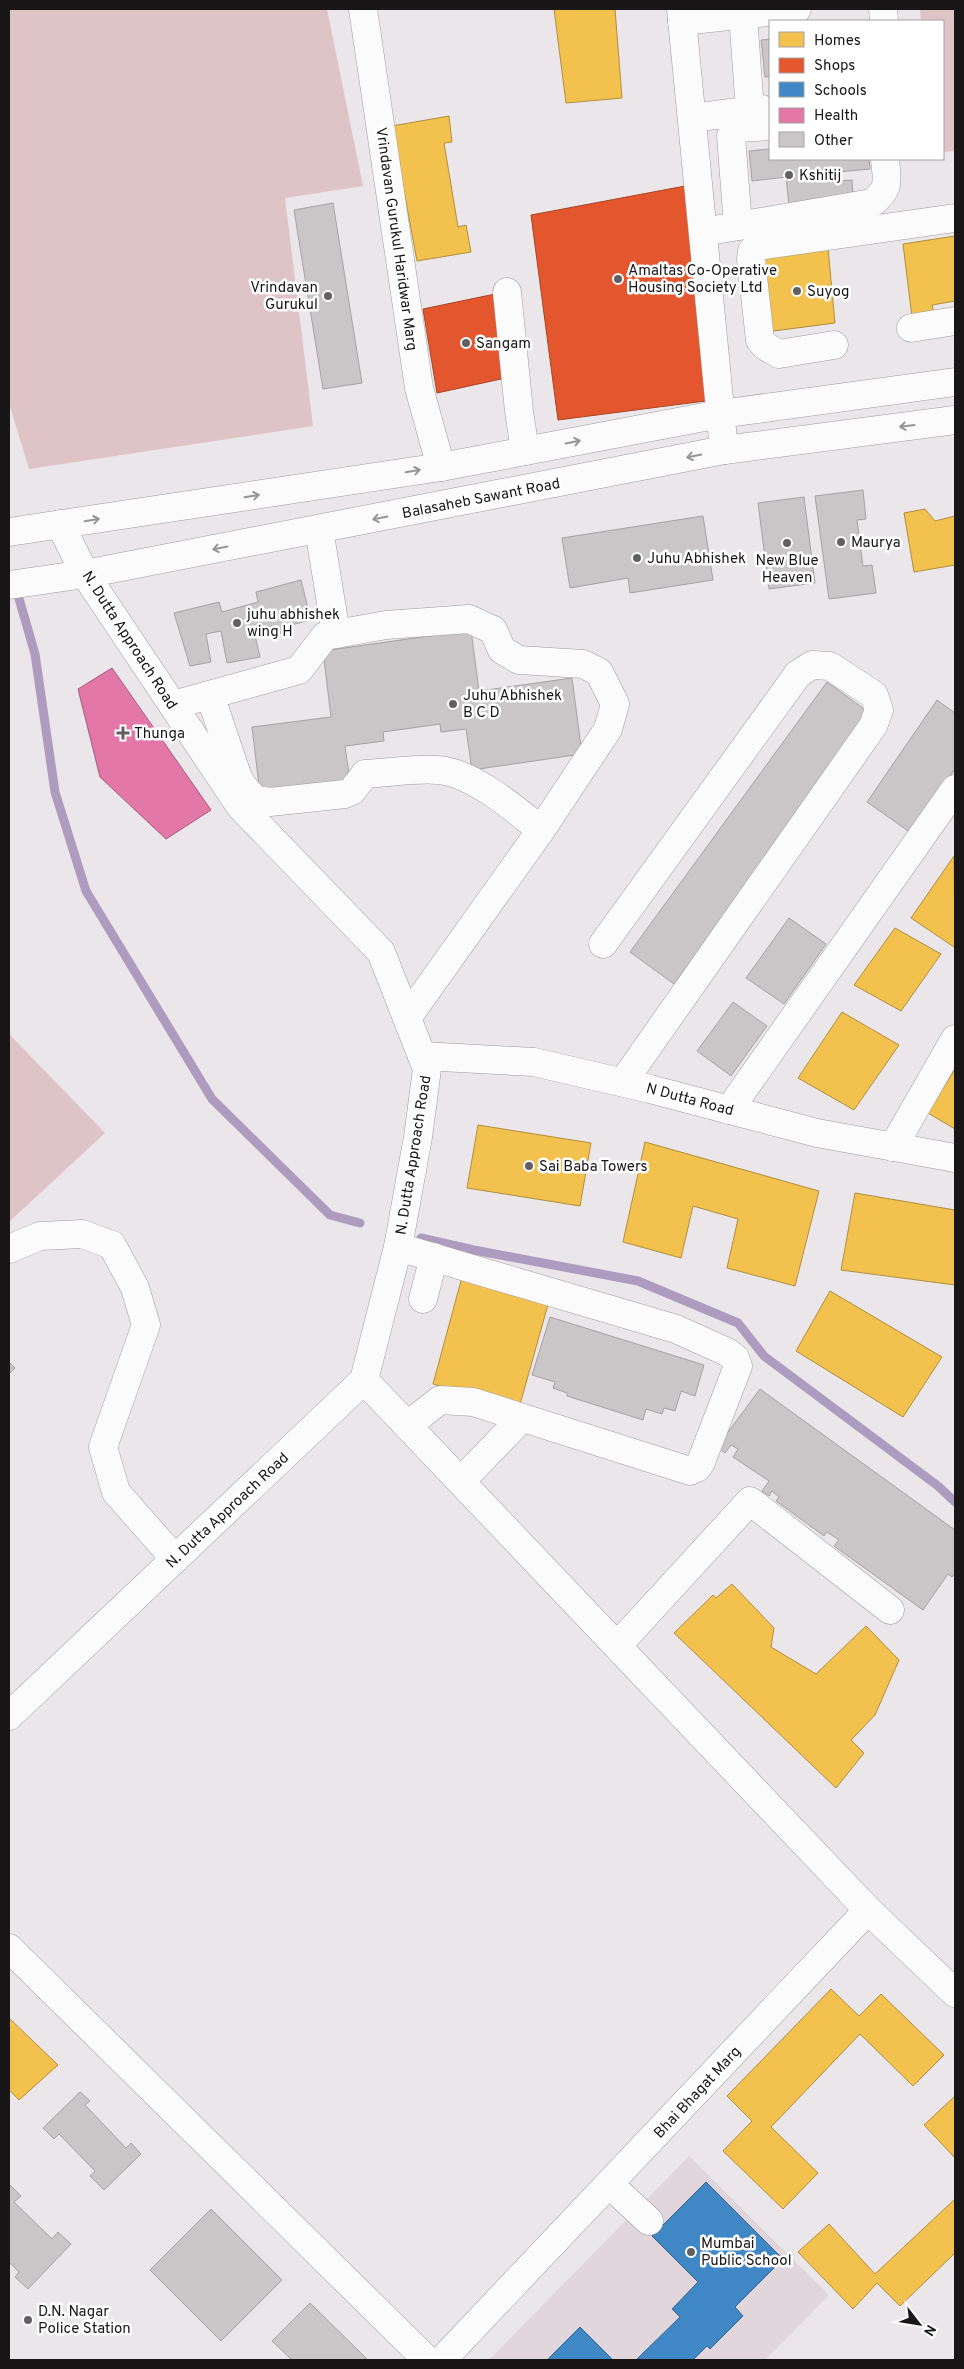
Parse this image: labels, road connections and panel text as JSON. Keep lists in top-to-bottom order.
{
  "streets": {
    "street": [
      "Vrindavan Gurukul Haridwar Marg",
      "Balasaheb Sawant Road",
      "N. Dutta Approach Road",
      "N Dutta Road",
      "Bhai Bhagat Marg"
    ]
  },
  "crossings": [
    ["Balasaheb Sawant Road", "N. Dutta Approach Road"],
    ["N. Dutta Approach Road", "N Dutta Road"]
  ],
  "places": {
    "other": [
      "Kshitij",
      "Amaltas Co-Operative Housing Society Ltd",
      "Suyog",
      "Vrindavan Gurukul",
      "Sangam",
      "Maurya",
      "New Blue Heaven",
      "Juhu Abhishek",
      "juhu abhishek wing H",
      "Juhu Abhishek B C D",
      "Sai Baba Towers",
      "Mumbai Public School",
      "D.N. Nagar Police Station"
    ],
    "health": ["Thunga"]
  },
  "legend": [
    "Homes",
    "Shops",
    "Schools",
    "Health",
    "Other"
  ],
  "north": "bottom right"
}
